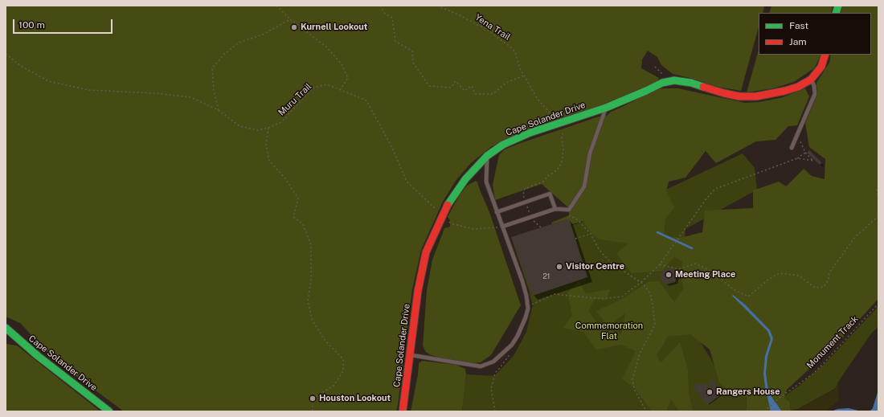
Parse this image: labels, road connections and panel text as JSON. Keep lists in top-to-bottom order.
{
  "streets": {
    "street": ["Cape Solander Drive"],
    "path": ["Yena Trail", "Muru Trail", "Monument Track"]
  },
  "crossings": [
    ["Muru Trail", "Cape Solander Drive"]
  ],
  "parks": ["Commemoration Flat"],
  "places": [
    "Kurnell Lookout",
    "Visitor Centre",
    "Meeting Place",
    "Rangers House",
    "Houston Lookout"
  ],
  "house_numbers": ["21"],
  "legend": ["Fast", "Jam"],
  "scale_bar": "100 m"
}
